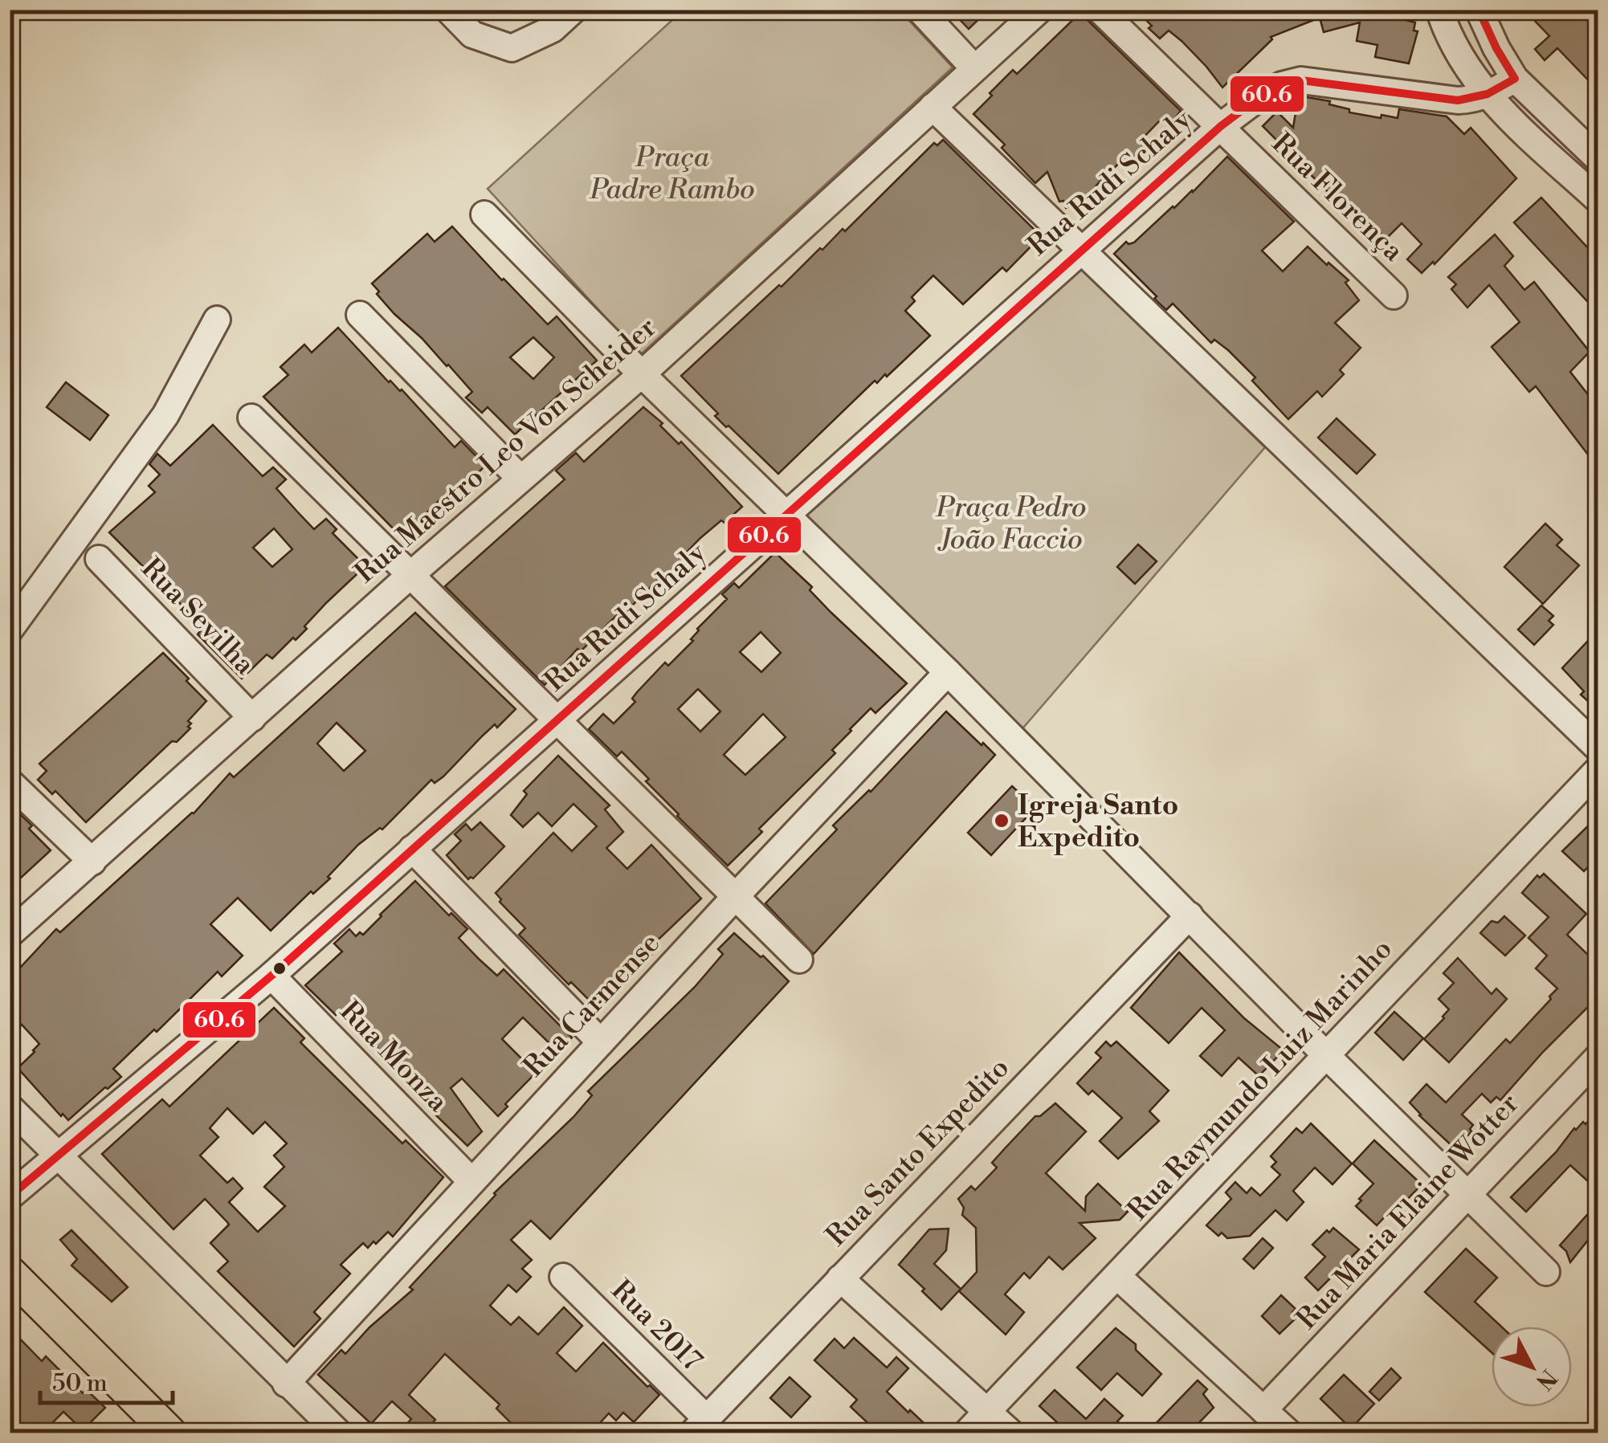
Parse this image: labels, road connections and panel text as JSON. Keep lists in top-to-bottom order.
{
  "streets": {
    "street": [
      "Rua Rudi Schaly",
      "Rua Florença",
      "Rua Maestro Leo Von Scheider",
      "Rua Sevilha",
      "Rua Carmense",
      "Rua Monza",
      "Rua Raymundo Luiz Marinho",
      "Rua Santo Expedito",
      "Rua Maria Elaine Wotter",
      "Rua 2017"
    ]
  },
  "crossings": [
    ["Rua Rudi Schaly", "Rua Florença"],
    ["Rua Rudi Schaly", "Rua Monza"],
    ["Rua Maestro Leo Von Scheider", "Rua Sevilha"],
    ["Rua Carmense", "Rua Monza"],
    ["Rua Santo Expedito", "Rua 2017"]
  ],
  "parks": ["Praça Padre Rambo", "Praça Pedro João Faccio"],
  "places": ["Igreja Santo Expedito"],
  "lines": ["transit line 60.6"],
  "scale_bar": "50 m",
  "north": "bottom right"
}
